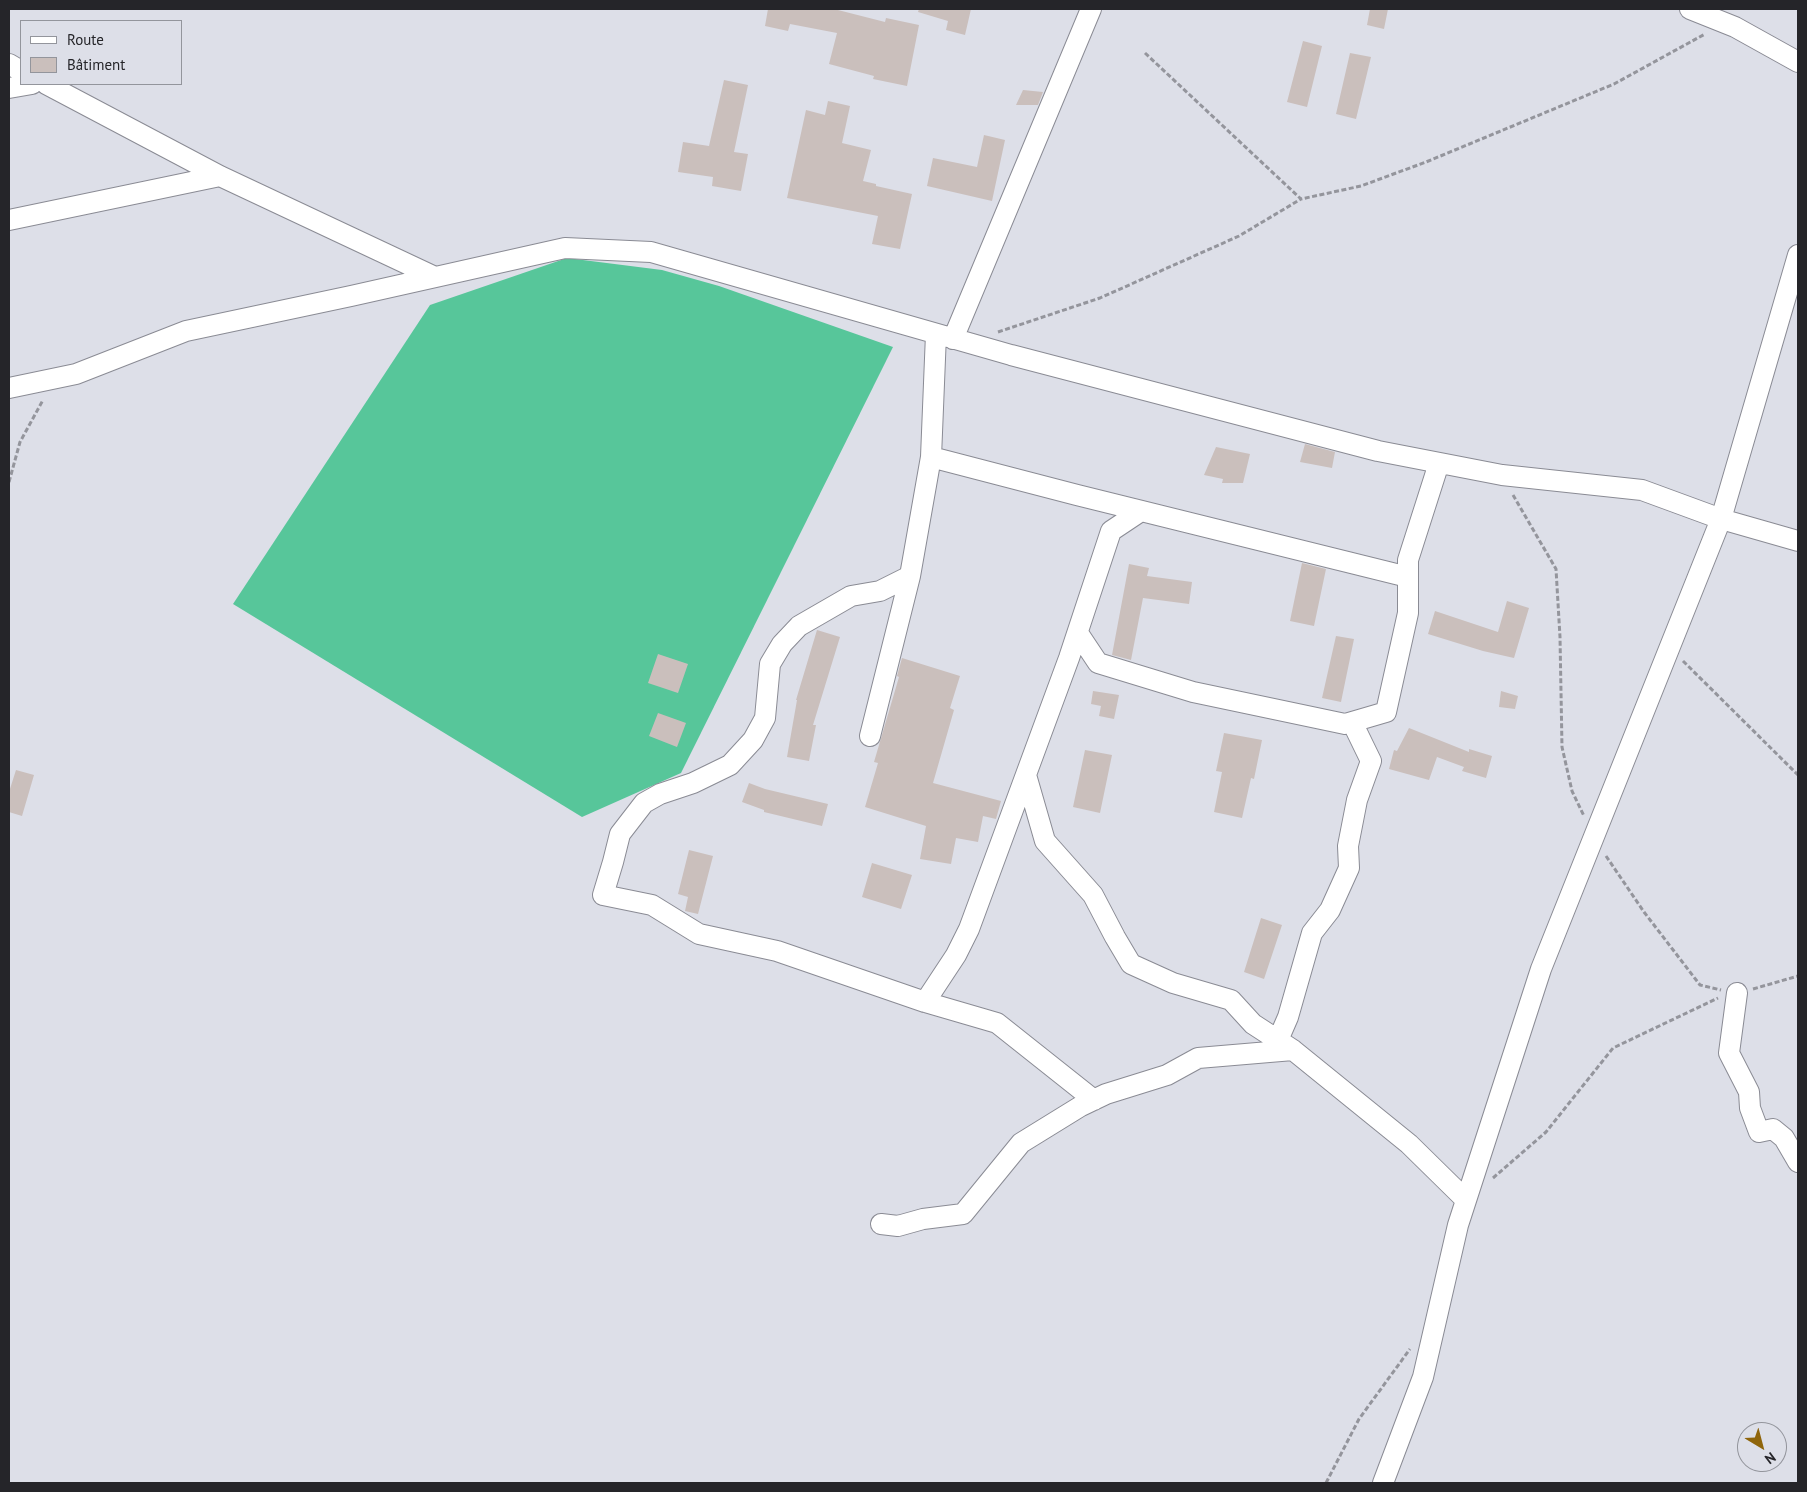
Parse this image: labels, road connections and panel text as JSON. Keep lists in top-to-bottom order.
{
  "legend": ["Route", "Bâtiment"],
  "north": "bottom right"
}
